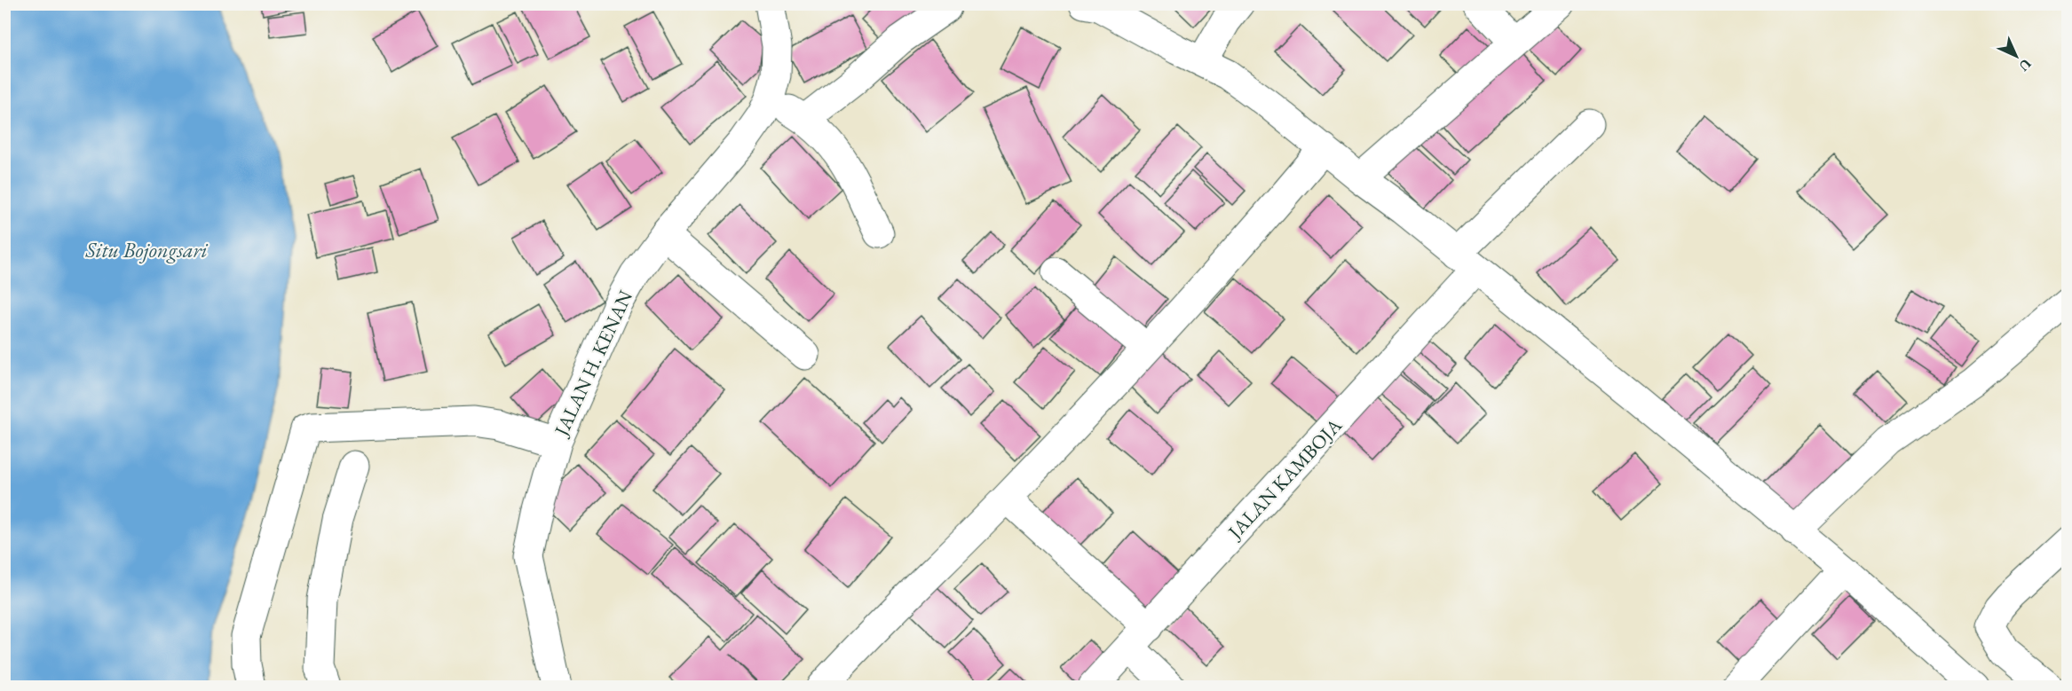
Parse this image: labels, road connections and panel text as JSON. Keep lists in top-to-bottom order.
{
  "streets": {
    "street": ["JALAN H. KENAN", "JALAN KAMBOJA"]
  },
  "water": ["Situ Bojongsari"],
  "north": "bottom right"
}
